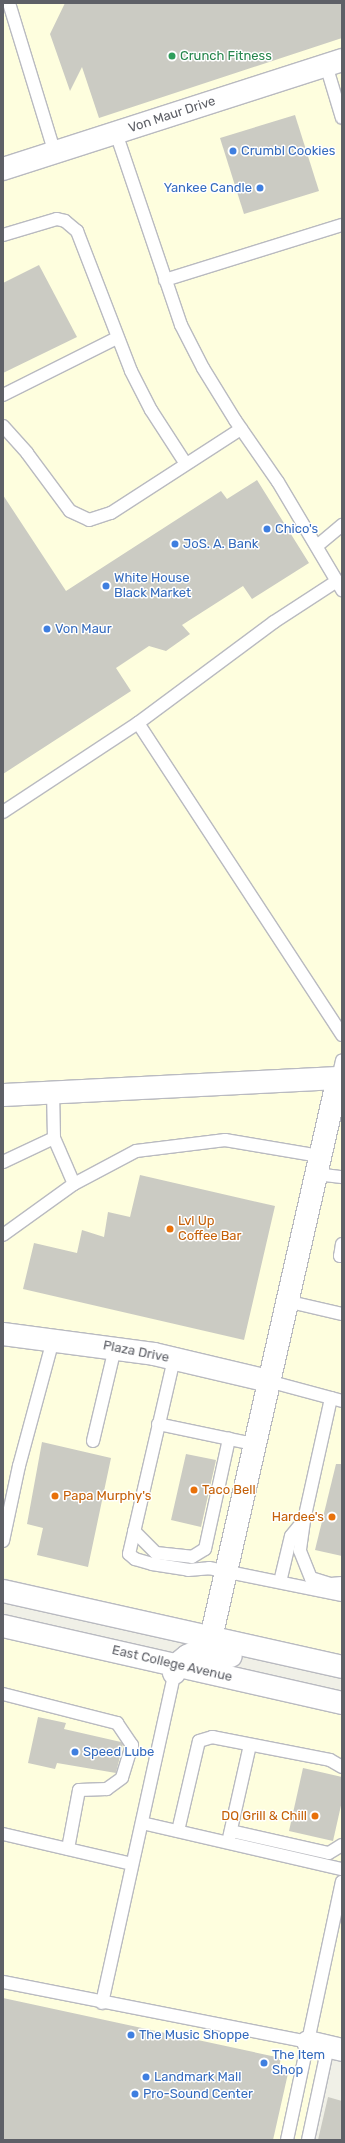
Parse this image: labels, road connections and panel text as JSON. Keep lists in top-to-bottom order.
{
  "streets": {
    "street": ["Von Maur Drive", "Plaza Drive", "East College Avenue"]
  },
  "places": [
    "Crunch Fitness",
    "Crumbl Cookies",
    "Yankee Candle",
    "Chico's",
    "JoS. A. Bank",
    "White House Black Market",
    "Von Maur",
    "Lvl Up Coffee Bar",
    "Taco Bell",
    "Papa Murphy's",
    "Hardee's",
    "Speed Lube",
    "DQ Grill & Chill",
    "The Music Shoppe",
    "The Item Shop",
    "Landmark Mall",
    "Pro-Sound Center"
  ]
}
